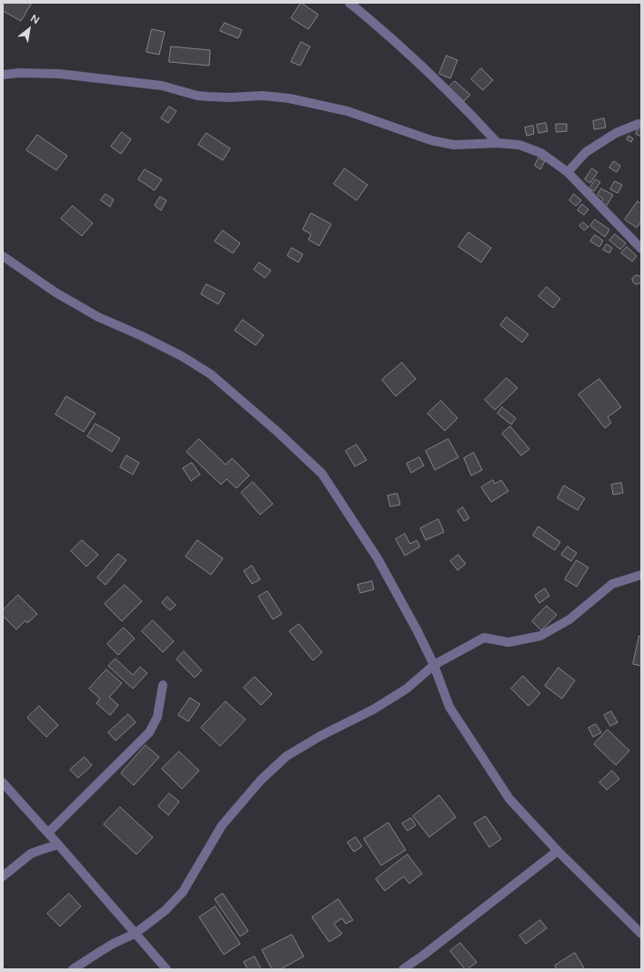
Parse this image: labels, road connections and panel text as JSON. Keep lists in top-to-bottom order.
{
  "north": "top right"
}
